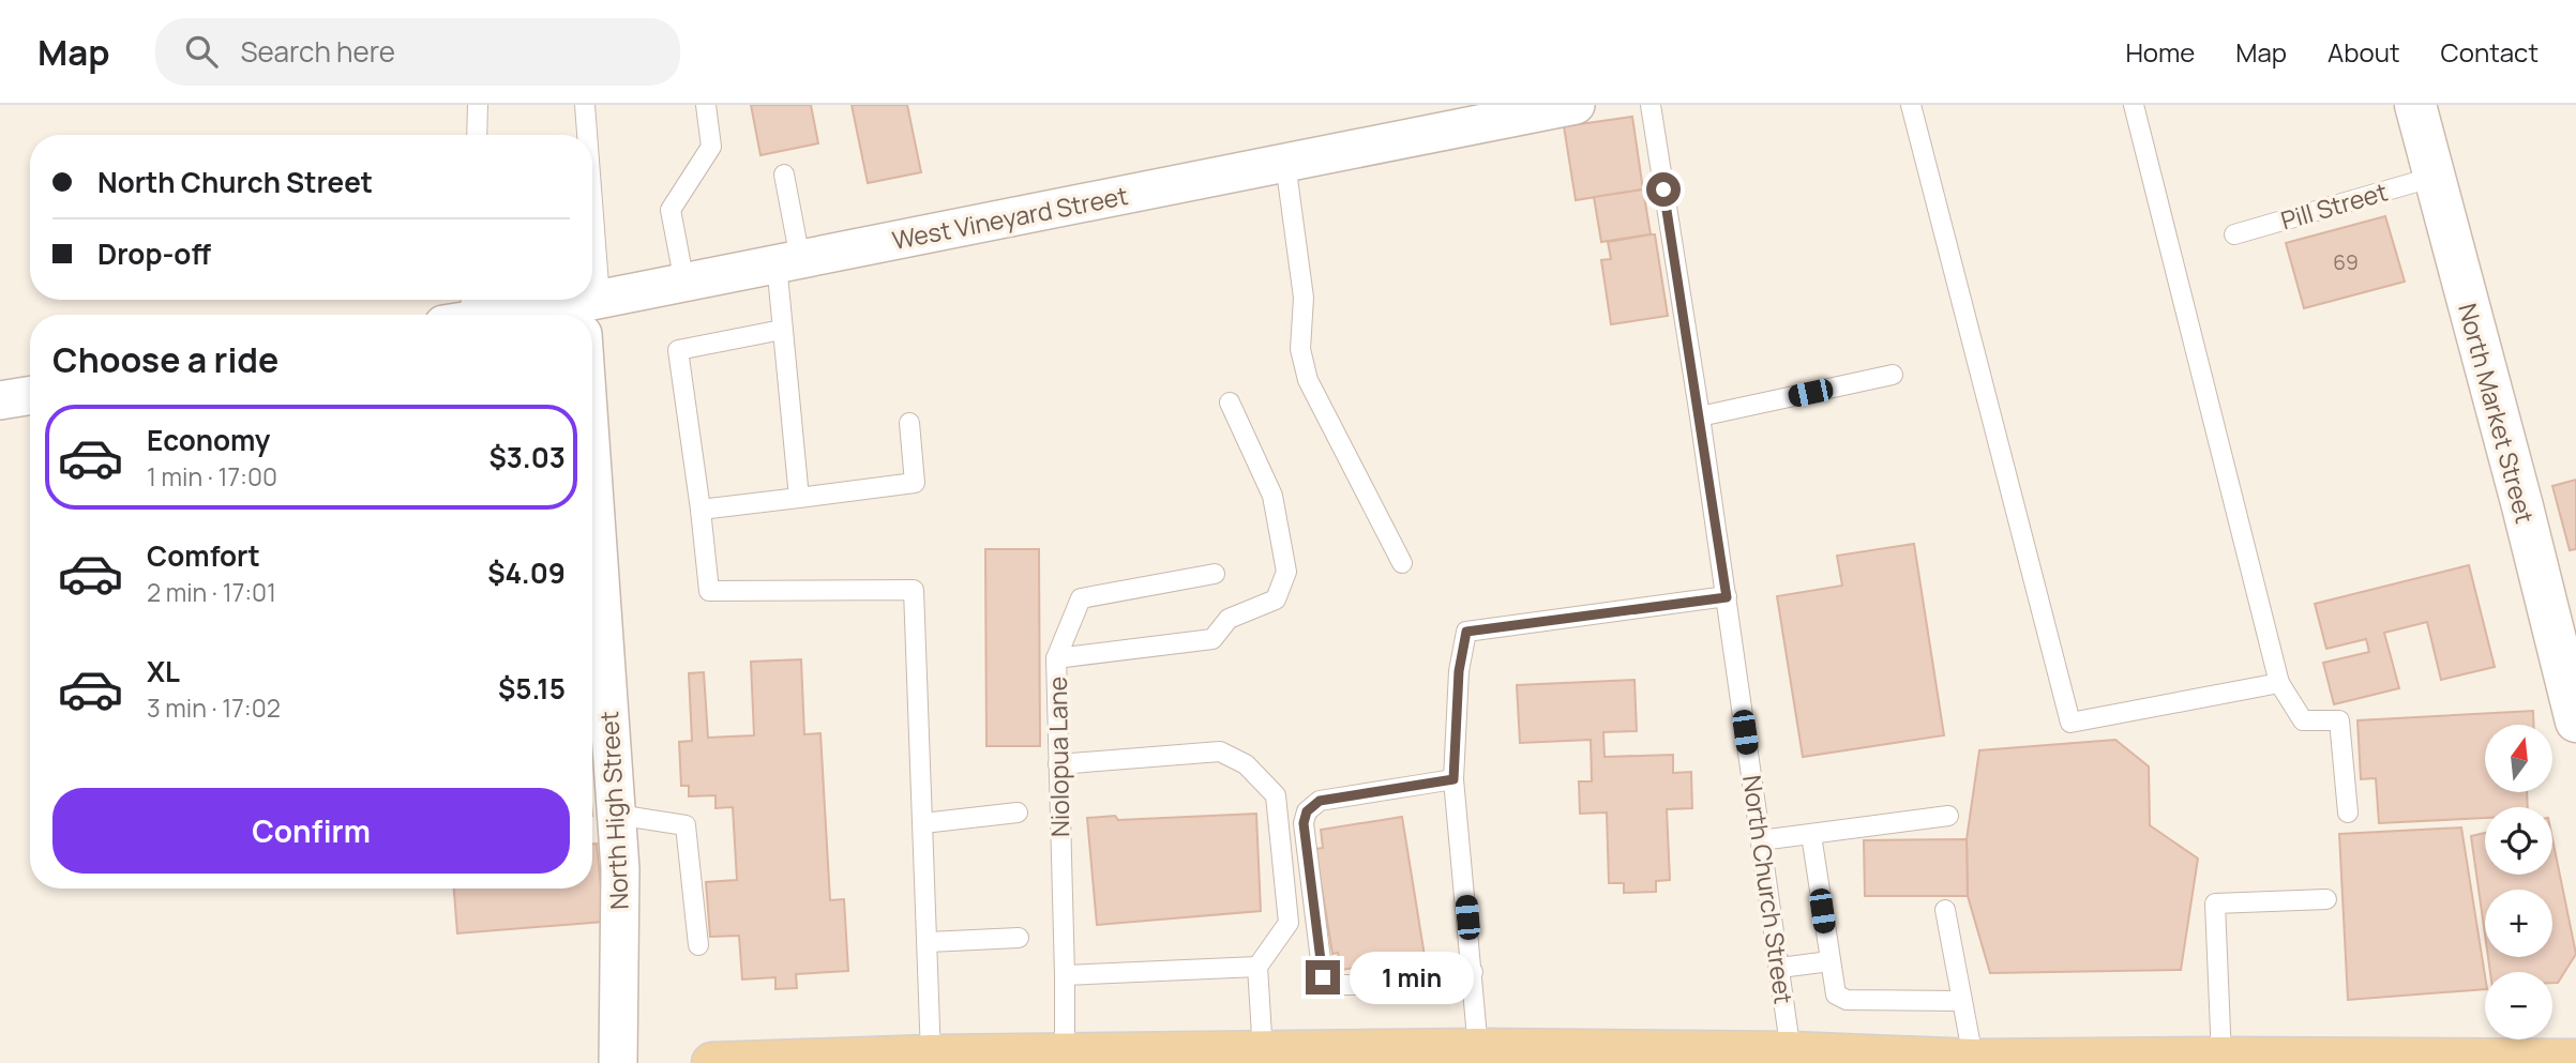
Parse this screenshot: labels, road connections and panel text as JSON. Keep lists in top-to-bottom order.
{
  "streets": {
    "street": ["West Vineyard Street", "North Market Street", "North High Street"],
    "lane": ["Pill Street", "Niolopua Lane", "North Church Street"]
  },
  "crossings": [
    ["Pill Street", "North Market Street"]
  ],
  "house_numbers": ["69"],
  "north": "top",
  "page": {
    "header": "Map",
    "search": "Search here",
    "nav": [
      "Home",
      "Map",
      "About",
      "Contact"
    ],
    "banner": ["North Church Street", "Drop-off"],
    "heading": "Choose a ride",
    "list": [
      {
        "name": "Economy",
        "note": "1 min · 17:00",
        "value": "$3.03"
      },
      {
        "name": "Comfort",
        "note": "2 min · 17:01",
        "value": "$4.09"
      },
      {
        "name": "XL",
        "note": "3 min · 17:02",
        "value": "$5.15"
      }
    ],
    "map_buttons": ["+", "−"],
    "buttons": "Confirm",
    "bubble": "1 min"
  }
}
